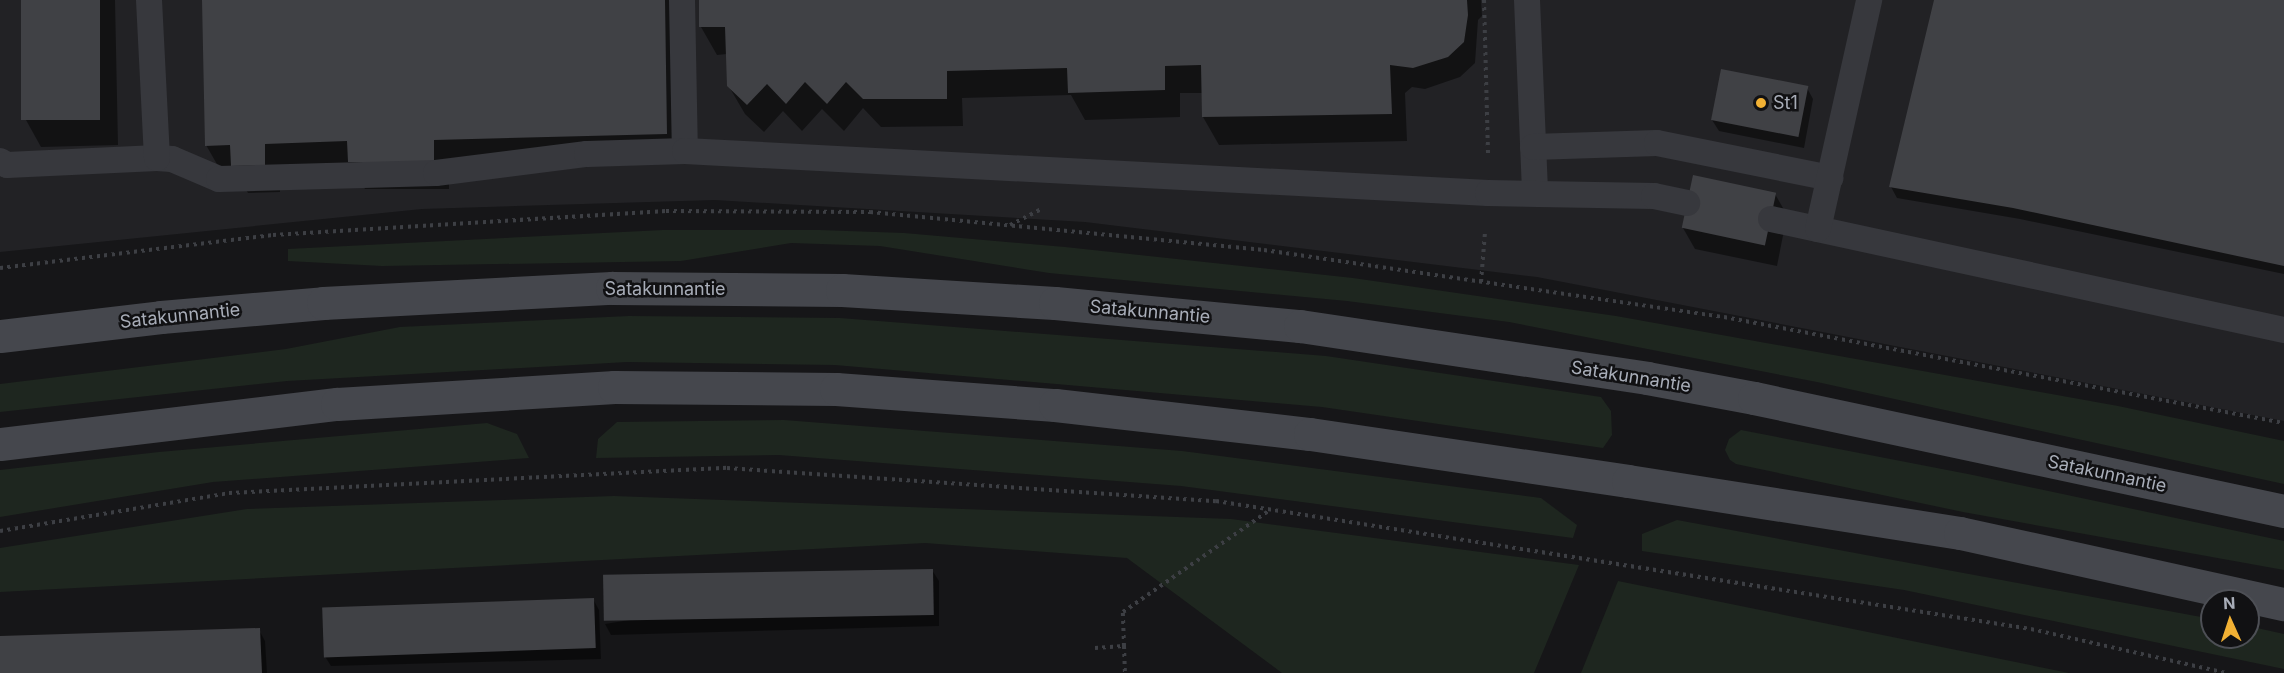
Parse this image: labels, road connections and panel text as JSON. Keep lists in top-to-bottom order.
{
  "streets": {
    "main road": ["Satakunnantie"]
  },
  "places": ["St1"],
  "north": "top"
}
